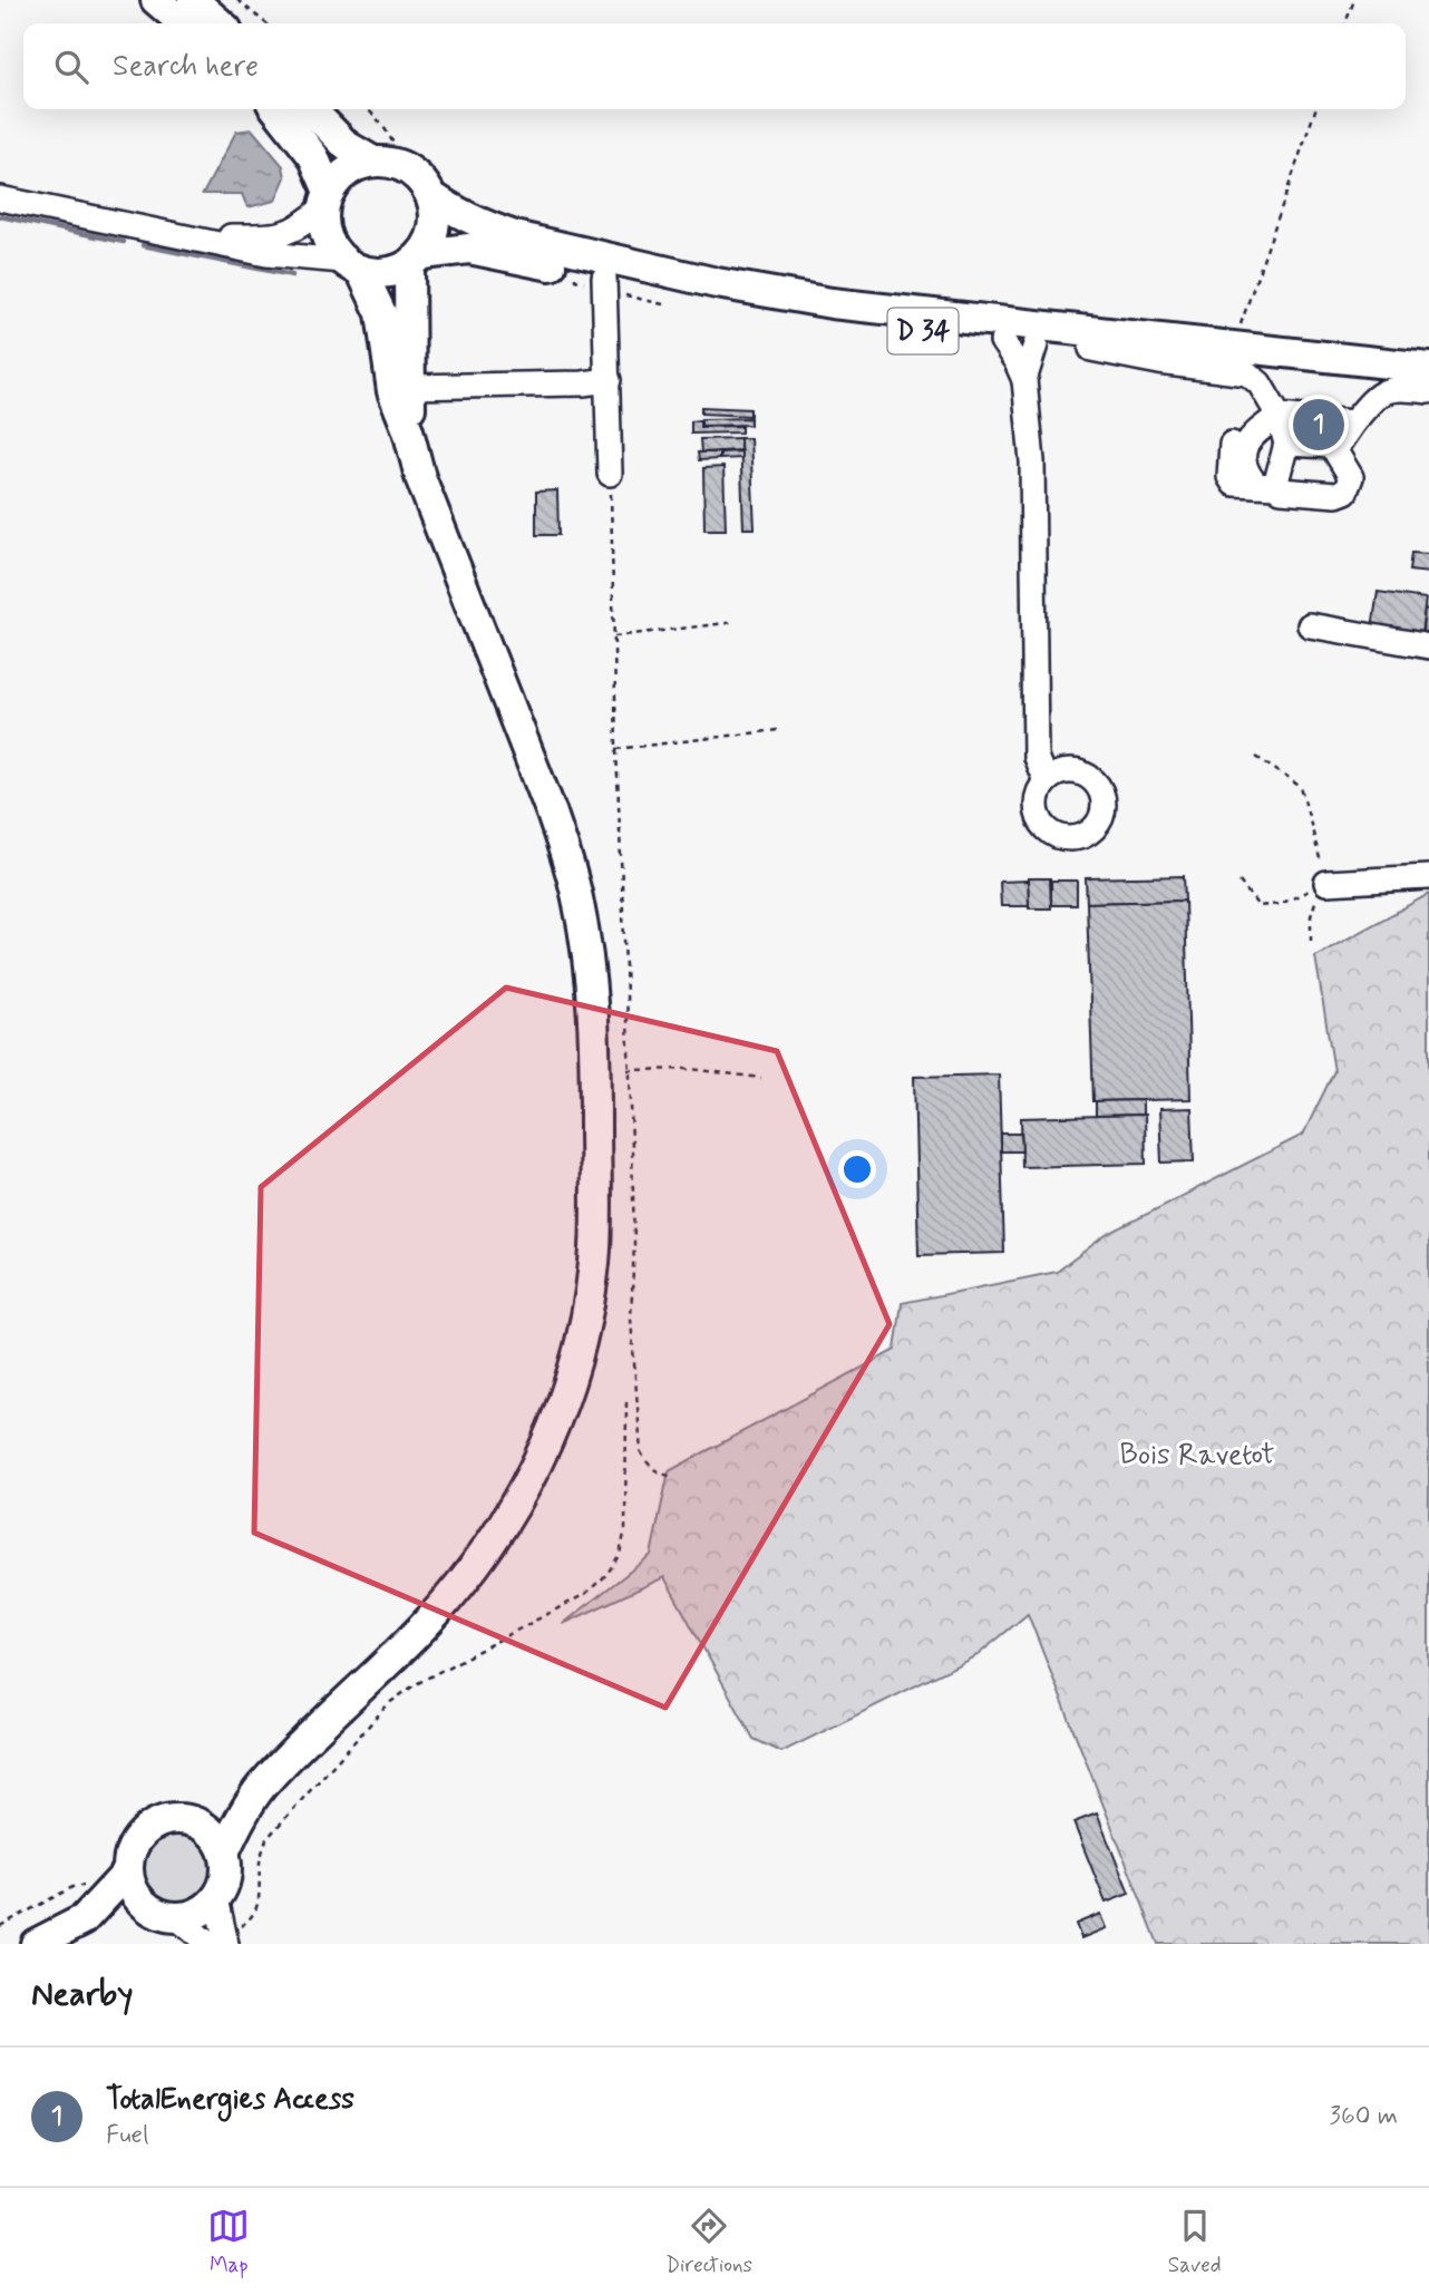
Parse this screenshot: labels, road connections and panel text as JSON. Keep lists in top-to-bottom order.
{
  "streets": {
    "main road": ["D 34"]
  },
  "parks": ["Bois Ravetot"],
  "page": {
    "search": "Search here",
    "pins": "1",
    "heading": "Nearby",
    "list": [
      {
        "mark": "1",
        "name": "TotalEnergies Access",
        "note": "Fuel",
        "value": "360 m"
      }
    ],
    "nav": ["Map", "Directions", "Saved"]
  }
}
